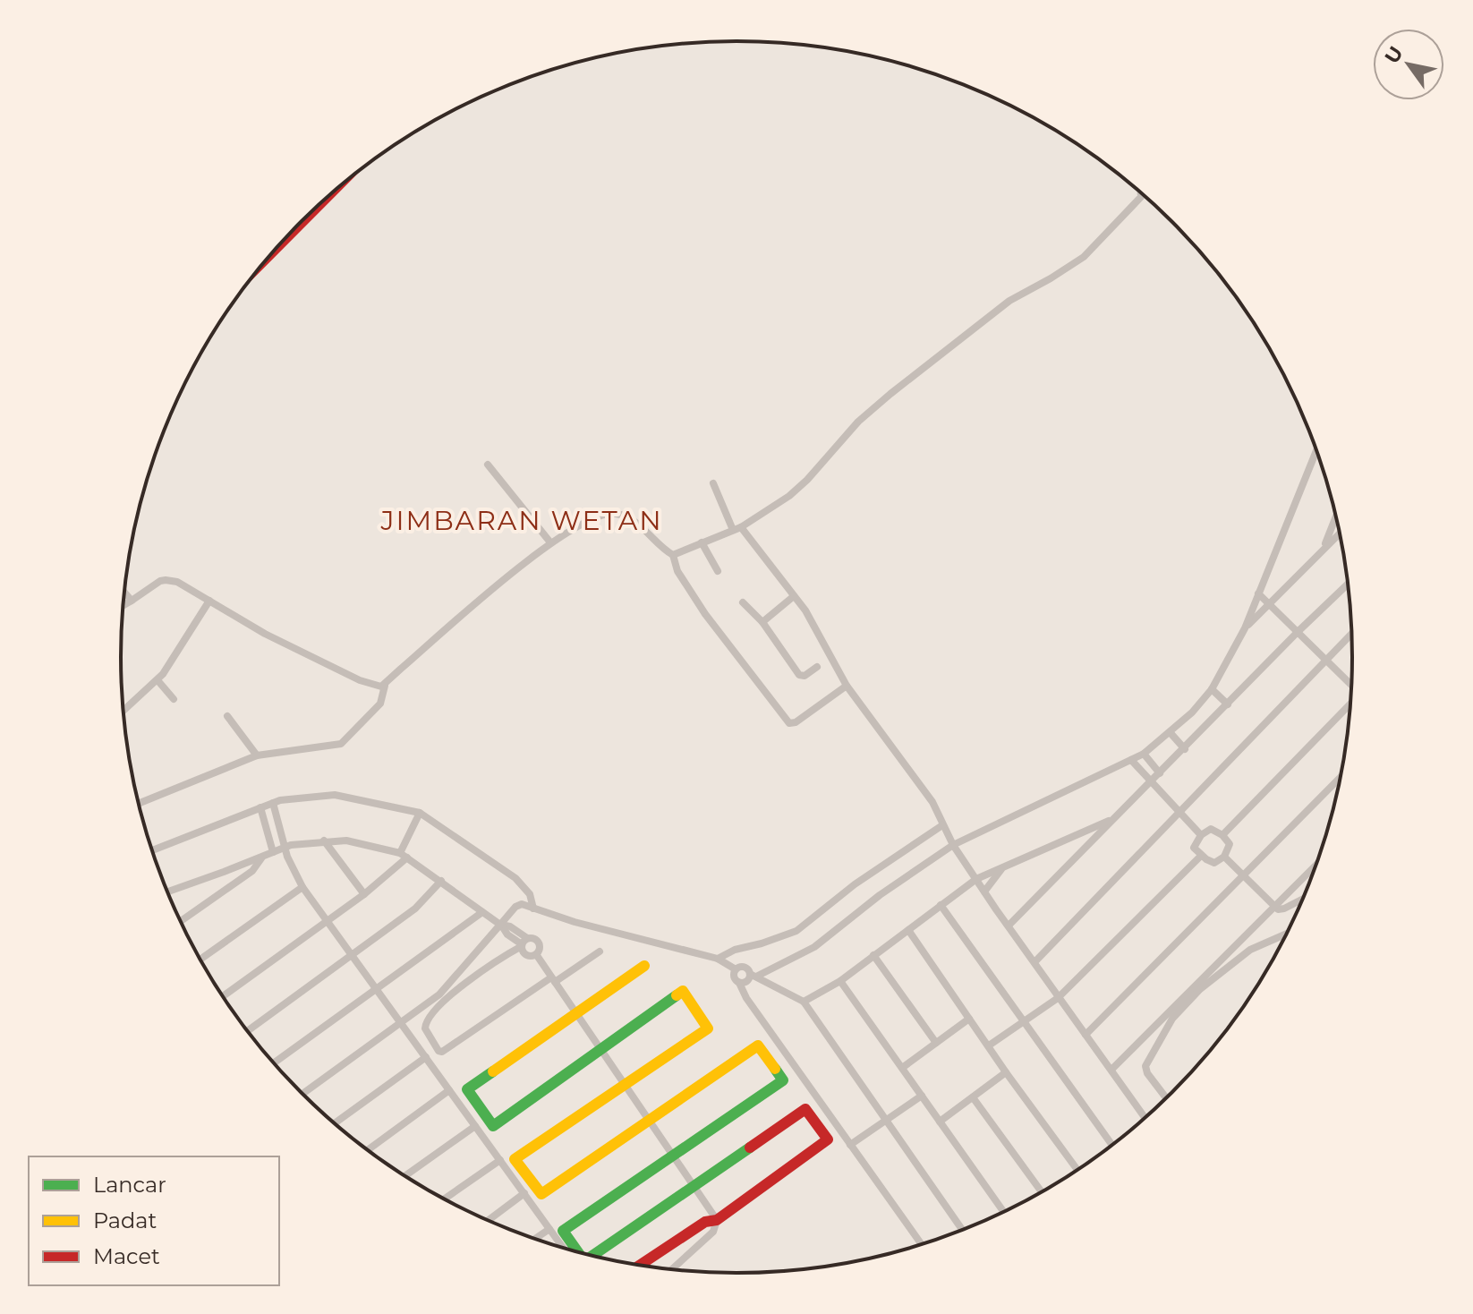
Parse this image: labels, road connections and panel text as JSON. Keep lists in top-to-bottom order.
{
  "districts": ["JIMBARAN WETAN"],
  "legend": ["Lancar", "Padat", "Macet"],
  "north": "top left"
}
